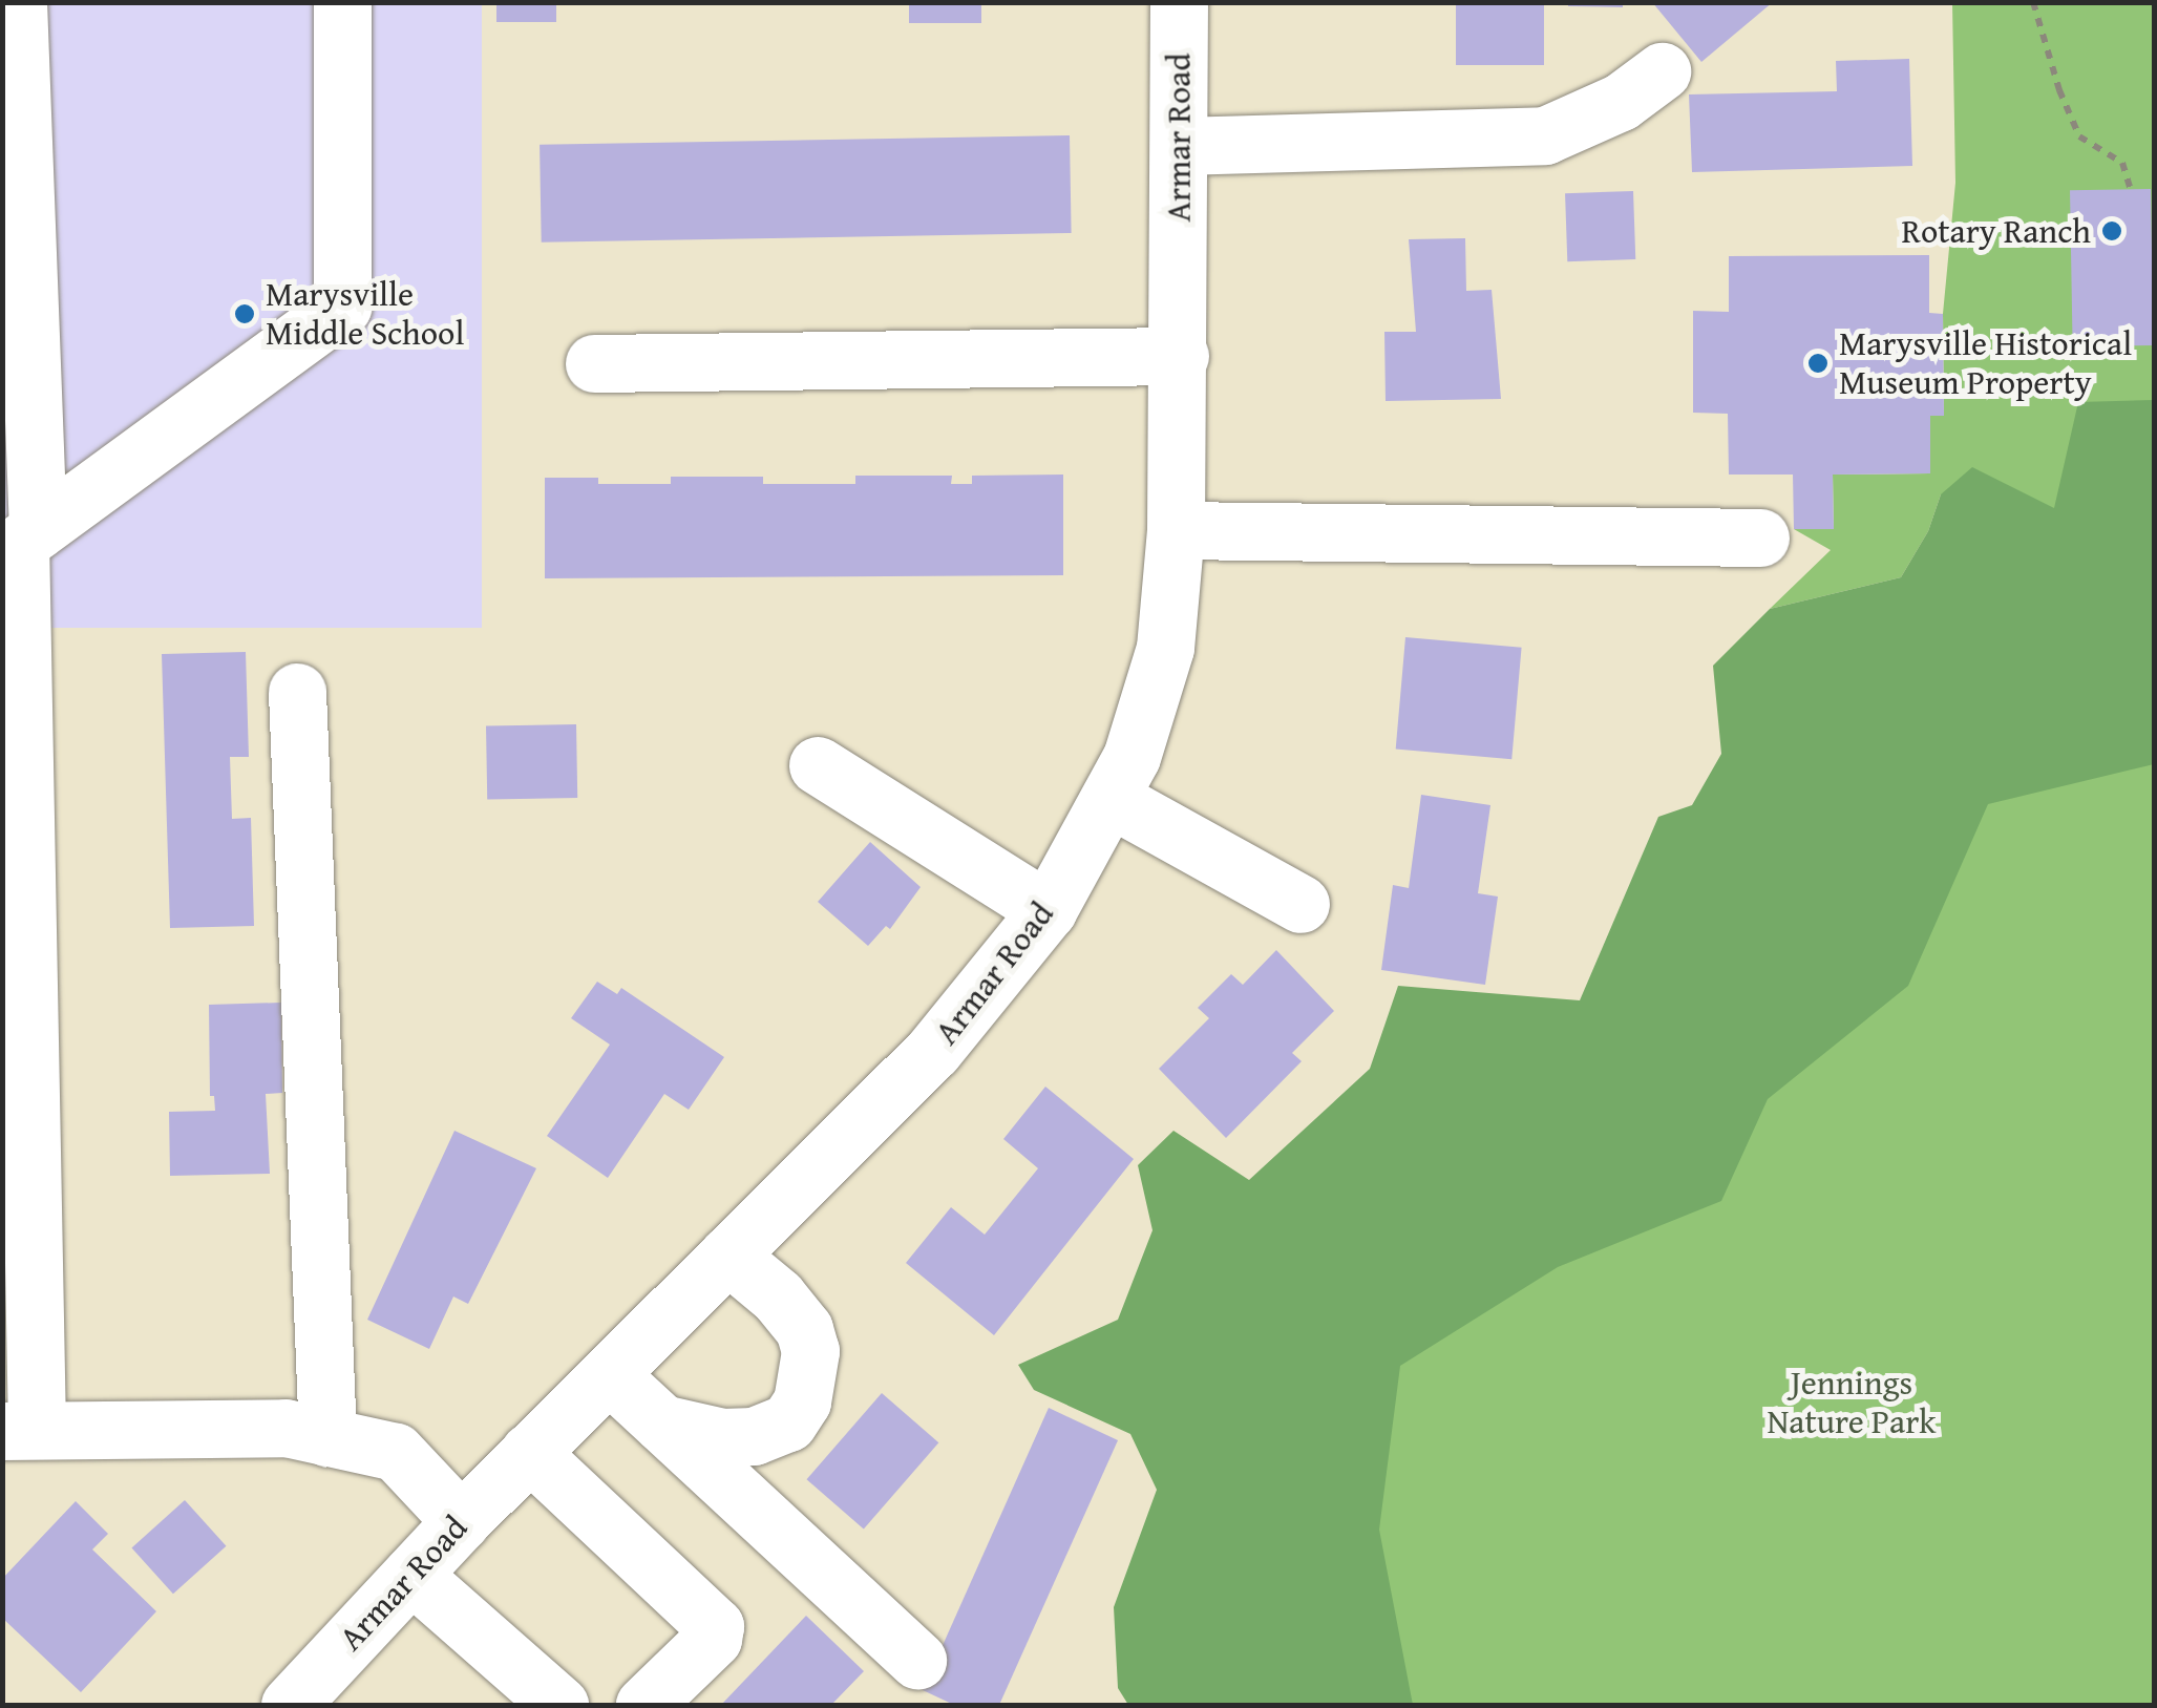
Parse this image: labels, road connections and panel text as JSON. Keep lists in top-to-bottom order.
{
  "streets": {
    "street": ["Armar Road"]
  },
  "parks": ["Jennings Nature Park"],
  "places": ["Rotary Ranch", "Marysville Middle School", "Marysville Historical Museum Property"]
}
